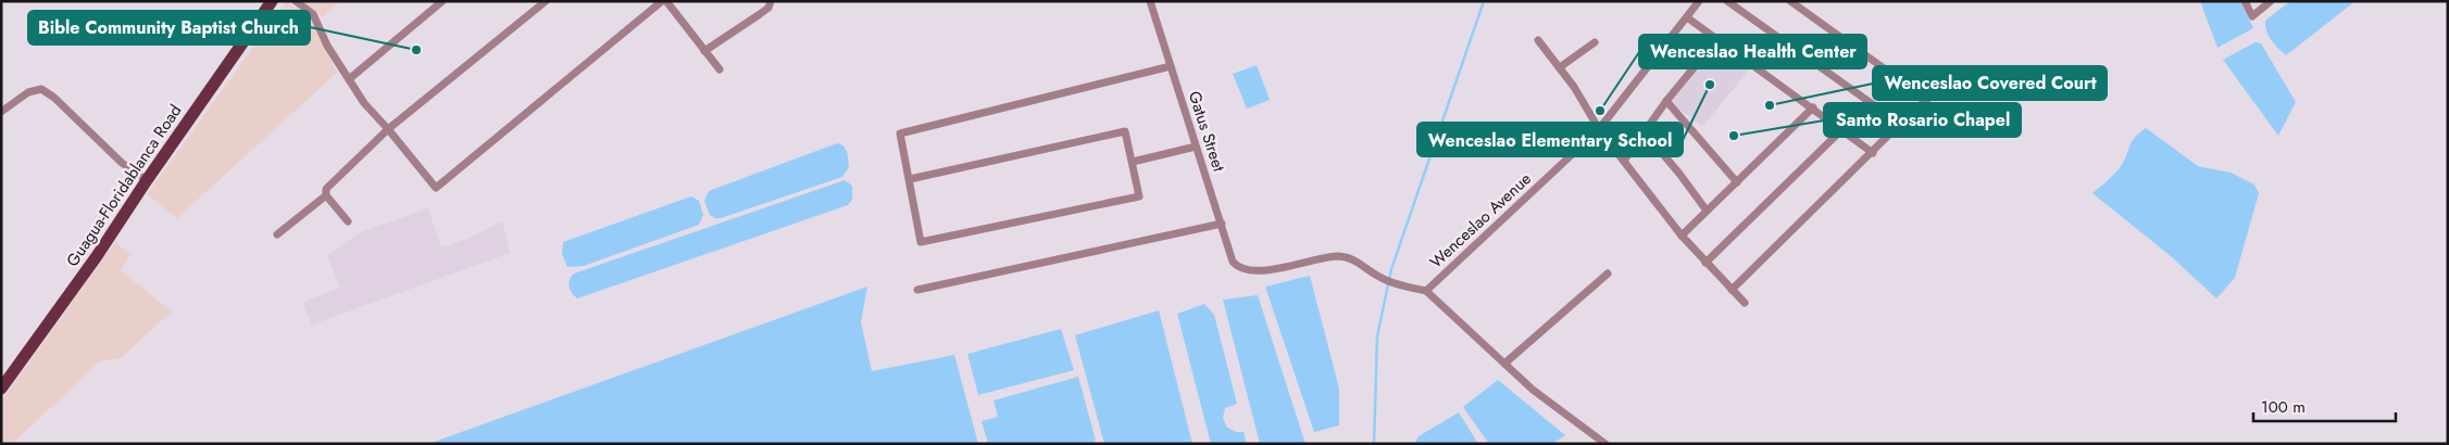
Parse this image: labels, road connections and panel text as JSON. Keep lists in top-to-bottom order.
{
  "streets": {
    "main road": ["Guagua-Floridablanca Road"],
    "street": ["Gatus Street", "Wenceslao Avenue"]
  },
  "crossings": [
    ["Gatus Street", "Wenceslao Avenue"]
  ],
  "places": [
    "Bible Community Baptist Church",
    "Wenceslao Elementary School",
    "Wenceslao Covered Court",
    "Wenceslao Health Center",
    "Santo Rosario Chapel"
  ],
  "scale_bar": "100 m"
}
